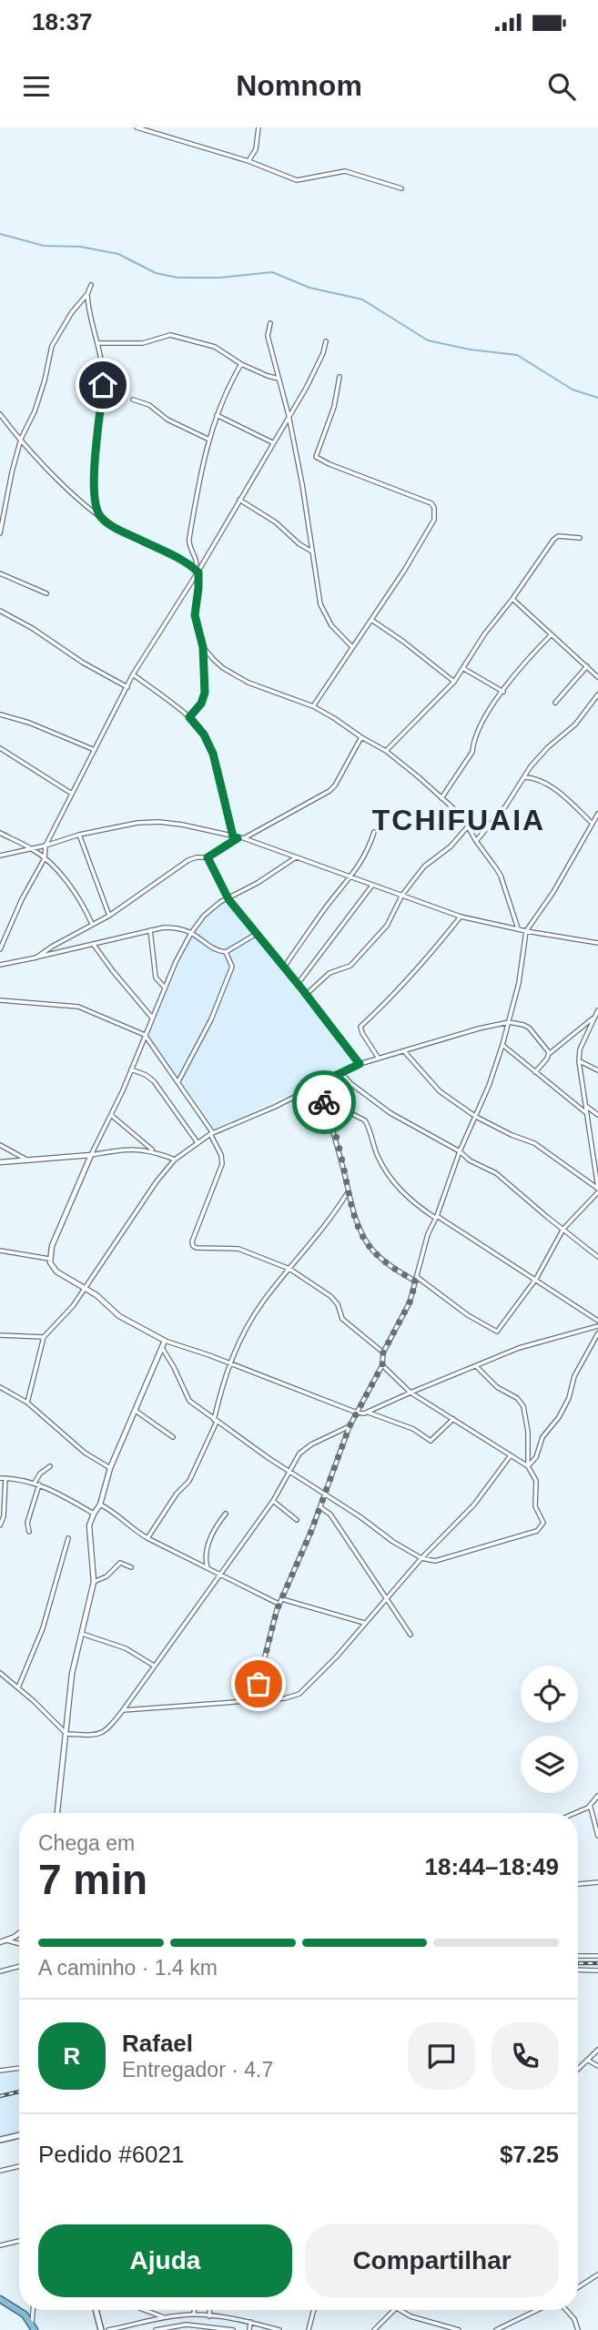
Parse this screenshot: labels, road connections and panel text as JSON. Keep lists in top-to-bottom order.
{
  "districts": ["TCHIFUAIA"],
  "page": {
    "status": "18:37",
    "header": "Nomnom",
    "heading": ["7 min", "Chega em", "18:44–18:49"],
    "panel": [
      "Rafael",
      "Entregador · 4.7",
      "Pedido #6021",
      "$7.25"
    ],
    "bar": "A caminho · 1.4 km",
    "round": "R",
    "buttons": ["Ajuda", "Compartilhar"]
  }
}
